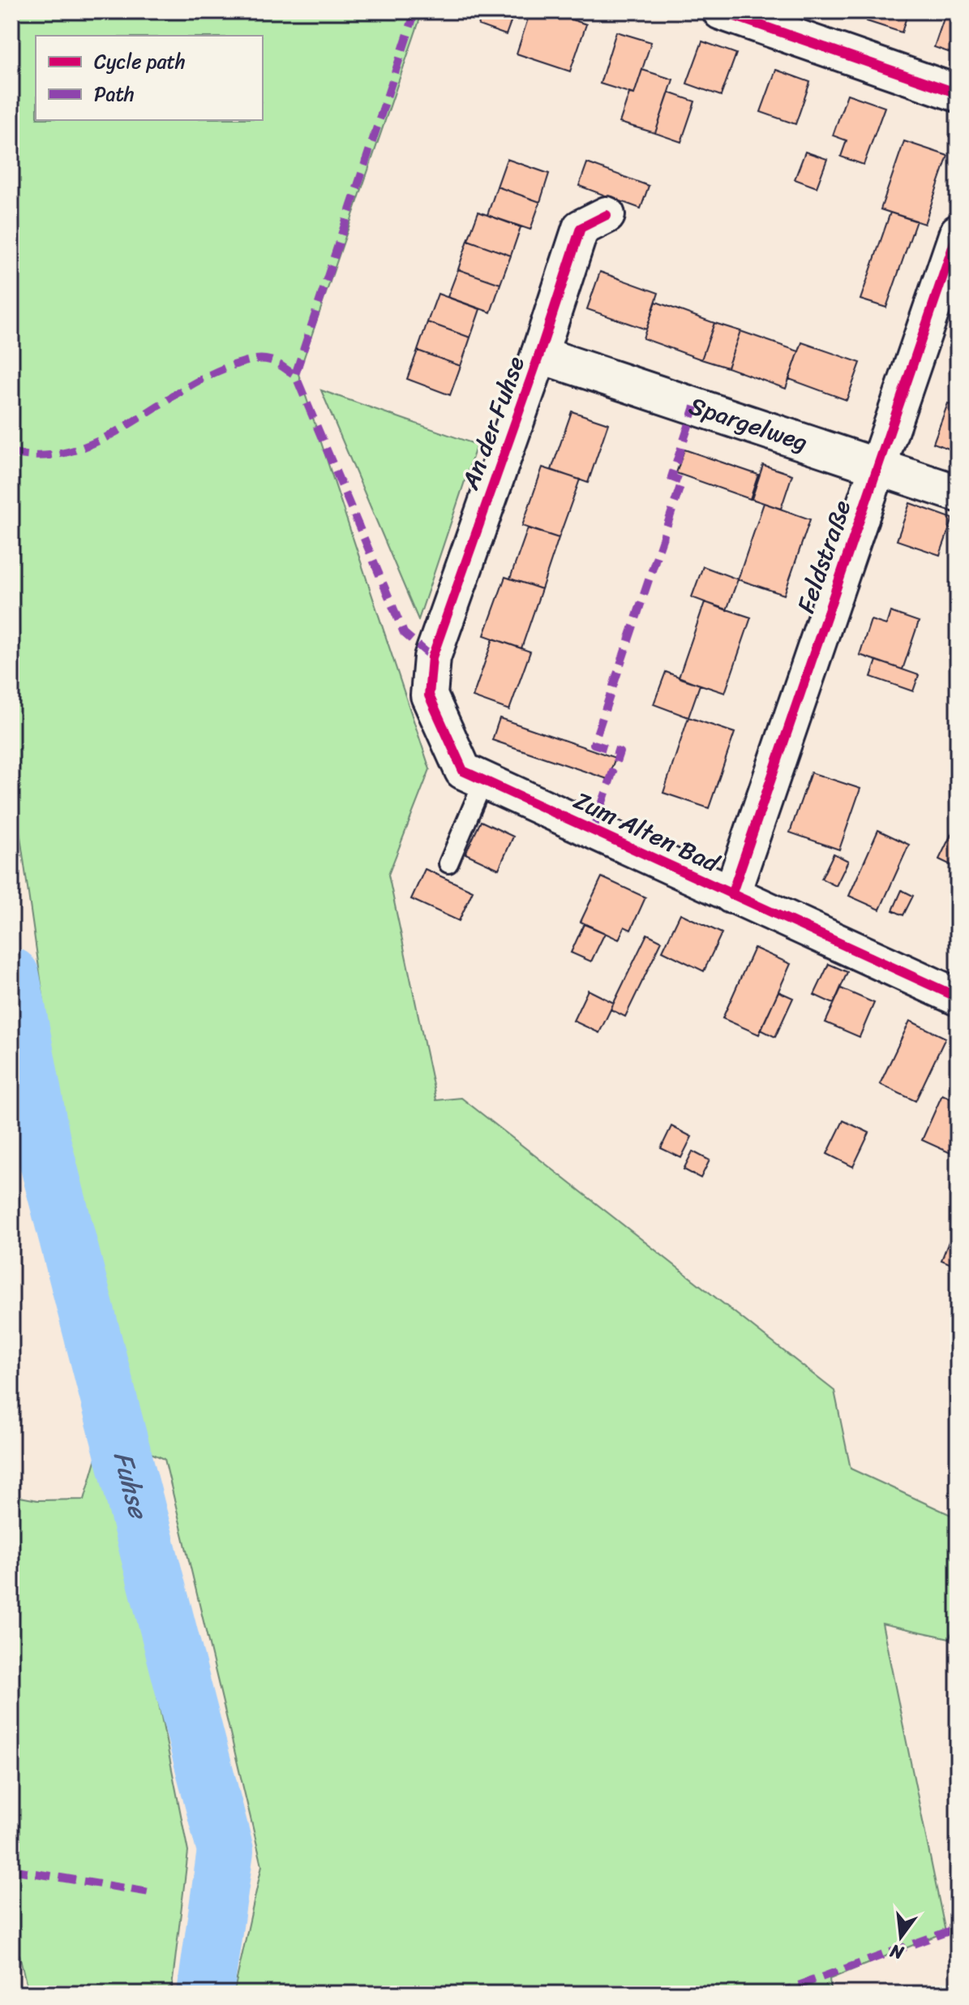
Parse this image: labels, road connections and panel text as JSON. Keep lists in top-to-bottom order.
{
  "streets": {
    "street": [
      "An der Fuhse",
      "Spargelweg",
      "Feldstraße",
      "Zum Alten Bad"
    ]
  },
  "crossings": [
    ["An der Fuhse", "Spargelweg"],
    ["An der Fuhse", "Zum Alten Bad"],
    ["Spargelweg", "Feldstraße"],
    ["Feldstraße", "Zum Alten Bad"]
  ],
  "water": ["Fuhse"],
  "legend": ["Cycle path", "Path"],
  "north": "bottom"
}
